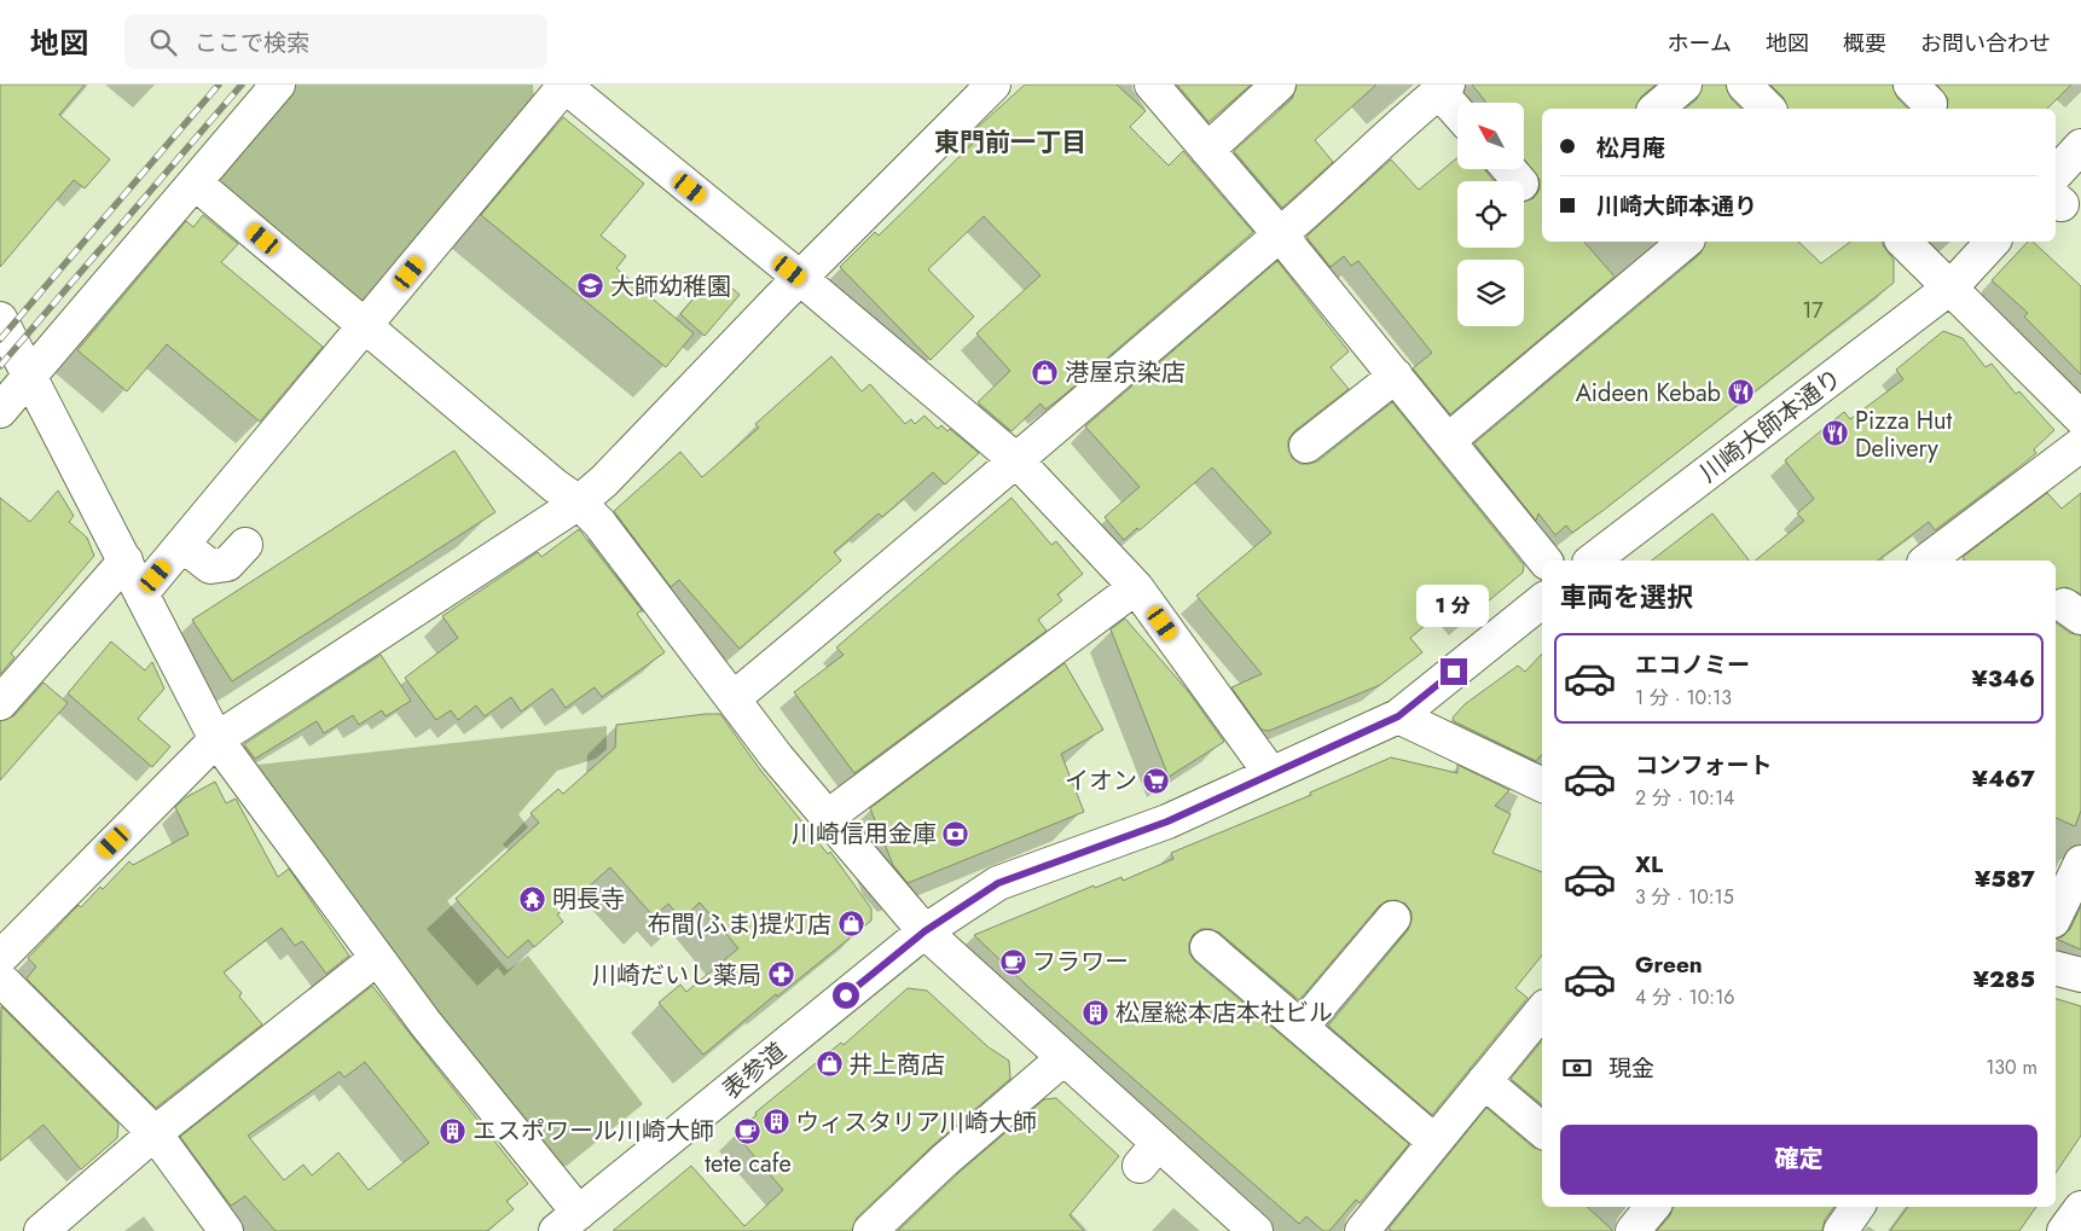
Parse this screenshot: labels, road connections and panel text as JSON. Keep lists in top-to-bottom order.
{
  "streets": {
    "street": ["川崎大師本通り", "表参道"]
  },
  "districts": ["東門前一丁目"],
  "places": {
    "school or university": ["大師幼稚園"],
    "shop": ["港屋京染店", "布間(ふま)提灯店", "井上商店"],
    "restaurant": ["Aideen Kebab", "Pizza Hut Delivery"],
    "supermarket": ["イオン"],
    "bank": ["川崎信用金庫"],
    "temple": ["明長寺"],
    "cafe": ["フラワー", "tete cafe"],
    "pharmacy": ["川崎だいし薬局"],
    "building": ["松屋総本店本社ビル", "ウィスタリア川崎大師", "エスポワール川崎大師"]
  },
  "house_numbers": ["17"],
  "north": "top left",
  "page": {
    "header": "地図",
    "search": "ここで検索",
    "nav": [
      "ホーム",
      "地図",
      "概要",
      "お問い合わせ"
    ],
    "banner": ["松月庵", "川崎大師本通り"],
    "heading": "車両を選択",
    "bubble": "1 分",
    "list": [
      {
        "name": "エコノミー",
        "note": "1 分 · 10:13",
        "value": "¥346"
      },
      {
        "name": "コンフォート",
        "note": "2 分 · 10:14",
        "value": "¥467"
      },
      {
        "name": "XL",
        "note": "3 分 · 10:15",
        "value": "¥587"
      },
      {
        "name": "Green",
        "note": "4 分 · 10:16",
        "value": "¥285"
      }
    ],
    "pay": ["現金", "130 m"],
    "buttons": "確定"
  }
}
